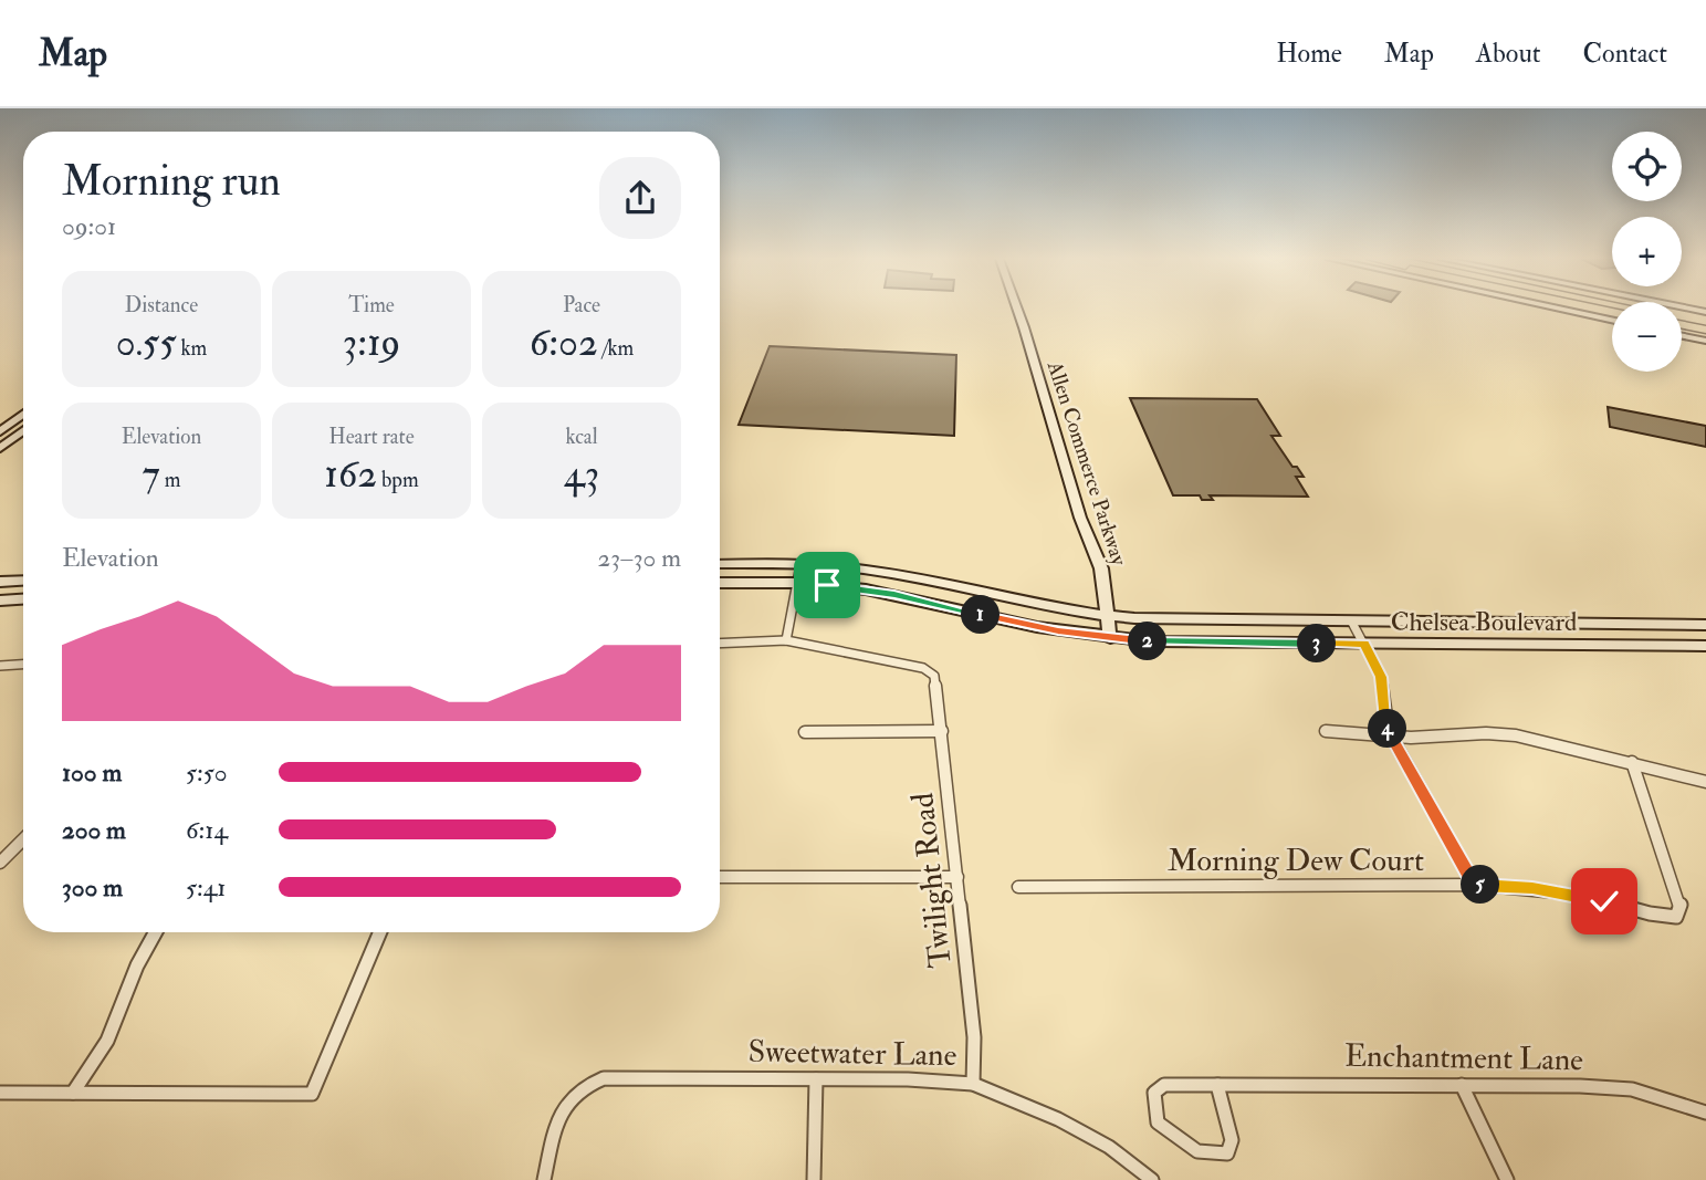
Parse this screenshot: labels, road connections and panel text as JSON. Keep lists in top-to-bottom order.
{
  "streets": {
    "main road": ["Allen Commerce Parkway", "Chelsea Boulevard"],
    "street": [
      "Morning Dew Court",
      "Twilight Road",
      "Sweetwater Lane",
      "Enchantment Lane"
    ]
  },
  "crossings": [
    ["Allen Commerce Parkway", "Chelsea Boulevard"],
    ["Twilight Road", "Sweetwater Lane"]
  ],
  "page": {
    "header": "Map",
    "nav": [
      "Home",
      "Map",
      "About",
      "Contact"
    ],
    "map_buttons": ["+", "−"],
    "heading": ["Morning run", "09:01"],
    "stats": [
      ["Distance", "0.55 km"],
      ["Time", "3:19"],
      ["Pace", "6:02 /km"],
      ["Elevation", "7 m"],
      ["Heart rate", "162 bpm"],
      ["kcal", "43"]
    ],
    "chart": ["Elevation", "23–30 m"],
    "pins": [
      "1",
      "2",
      "3",
      "4",
      "5"
    ],
    "list": [
      {
        "name": "100 m",
        "note": "5:50"
      },
      {
        "name": "200 m",
        "note": "6:14"
      },
      {
        "name": "300 m",
        "note": "5:41"
      }
    ]
  }
}
